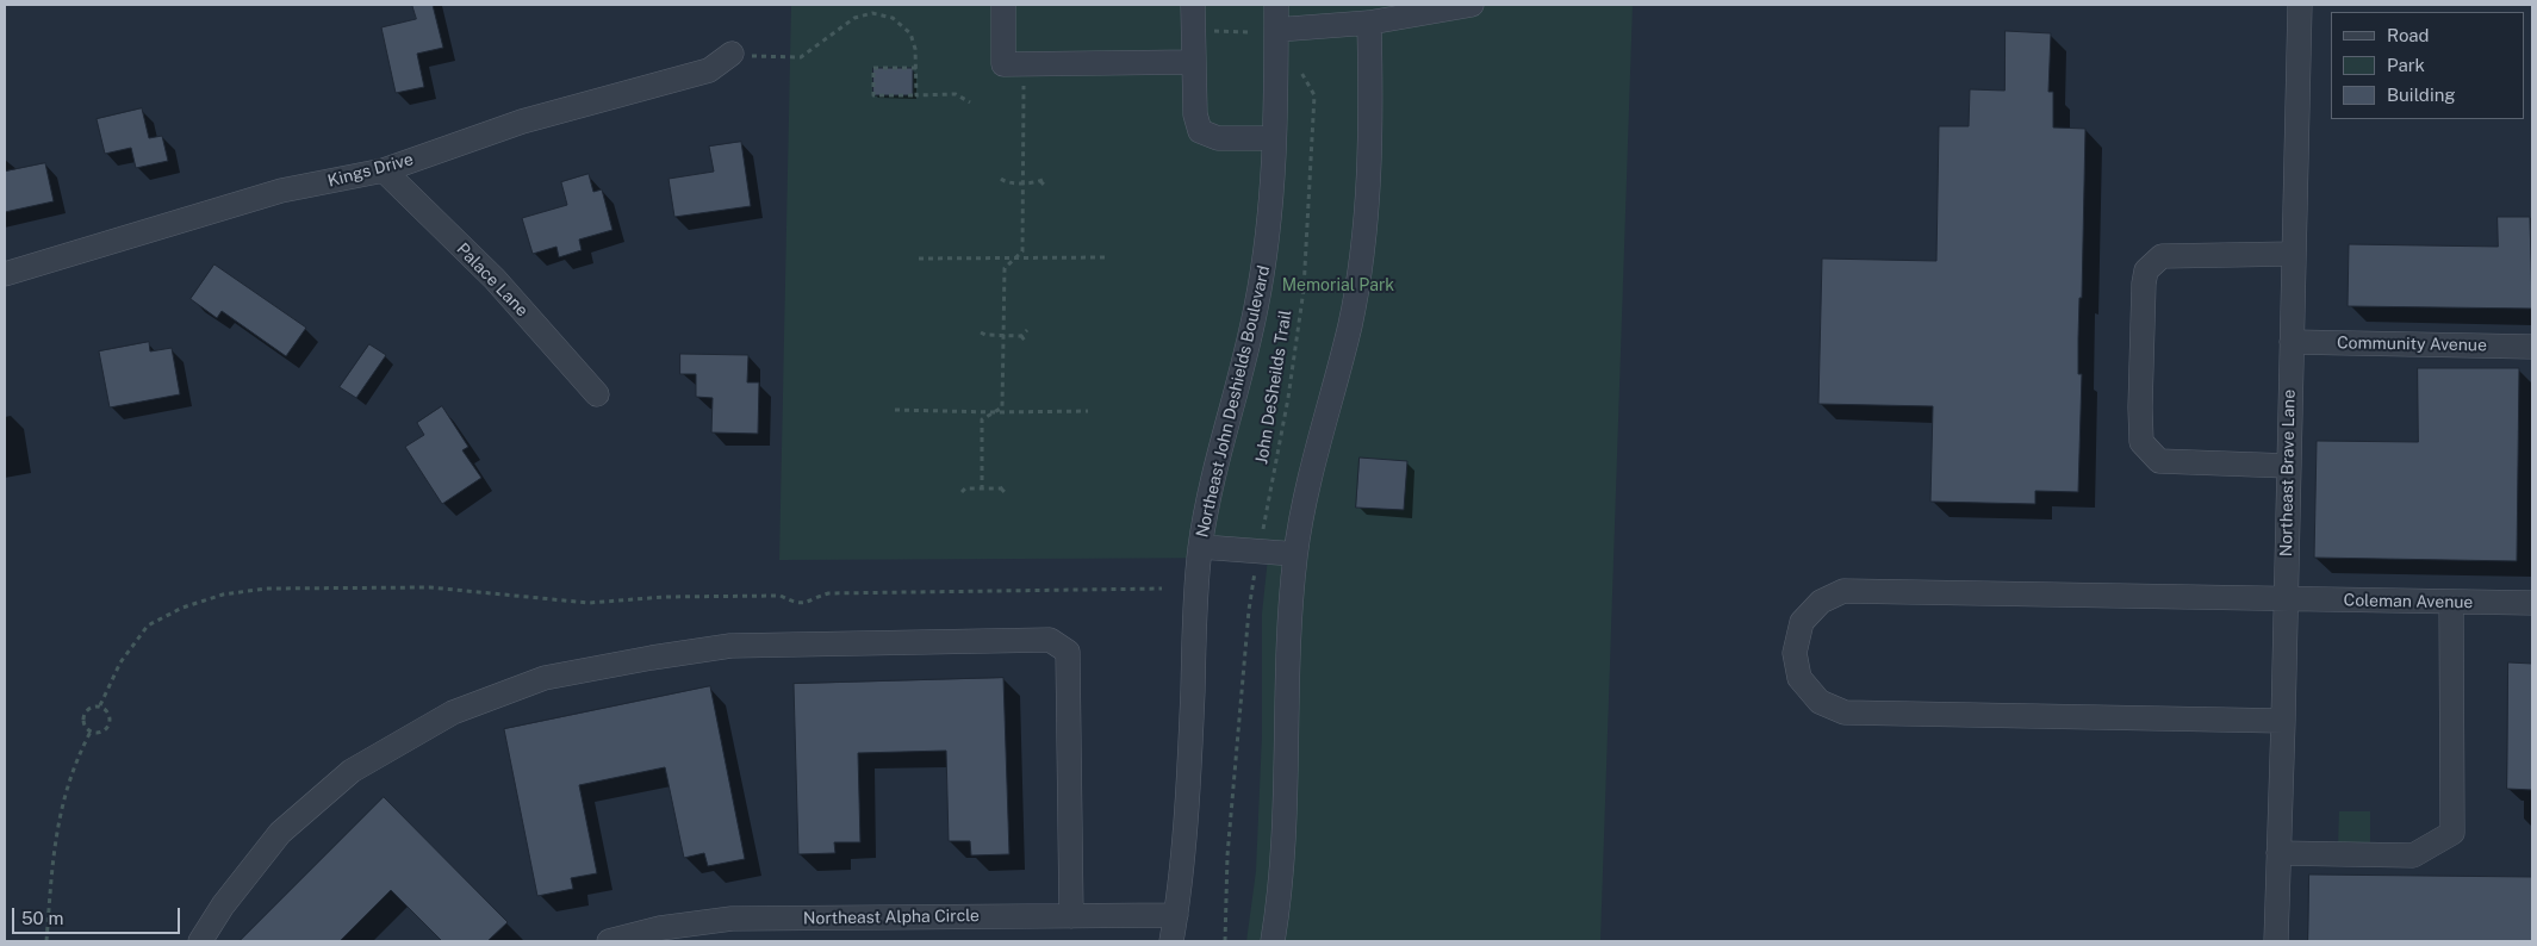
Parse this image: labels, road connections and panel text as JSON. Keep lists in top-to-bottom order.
{
  "streets": {
    "street": [
      "Kings Drive",
      "Palace Lane",
      "Community Avenue",
      "Northeast John Deshields Boulevard",
      "Northeast Brave Lane",
      "Coleman Avenue",
      "Northeast Alpha Circle"
    ],
    "path": ["John DeSheilds Trail"]
  },
  "crossings": [
    ["Kings Drive", "Palace Lane"],
    ["Community Avenue", "Northeast Brave Lane"],
    ["Northeast John Deshields Boulevard", "Northeast Alpha Circle"],
    ["Northeast Brave Lane", "Coleman Avenue"]
  ],
  "parks": ["Memorial Park"],
  "legend": ["Road", "Park", "Building"],
  "scale_bar": "50 m"
}
